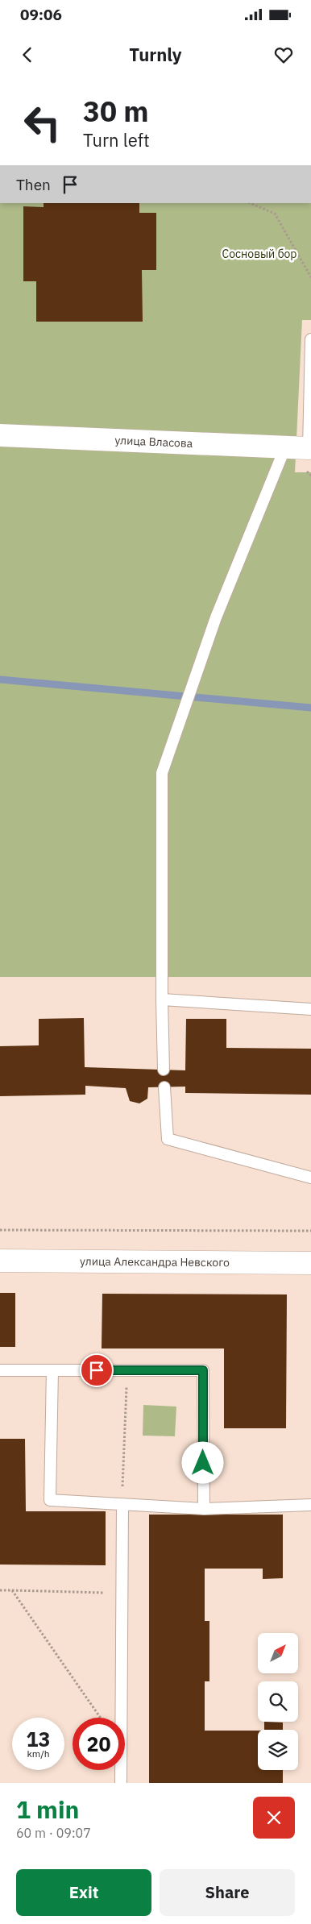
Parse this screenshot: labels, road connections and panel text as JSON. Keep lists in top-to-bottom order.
{
  "streets": {
    "street": ["улица Власова", "улица Александра Невского"]
  },
  "parks": ["Сосновый бор"],
  "north": "top right",
  "page": {
    "status": "09:06",
    "header": "Turnly",
    "turn": ["30 m", "Turn left"],
    "then": "Then",
    "speed": "13 km/h",
    "limit": "20",
    "heading": ["1 min", "60 m · 09:07"],
    "buttons": ["Exit", "Share"]
  }
}
